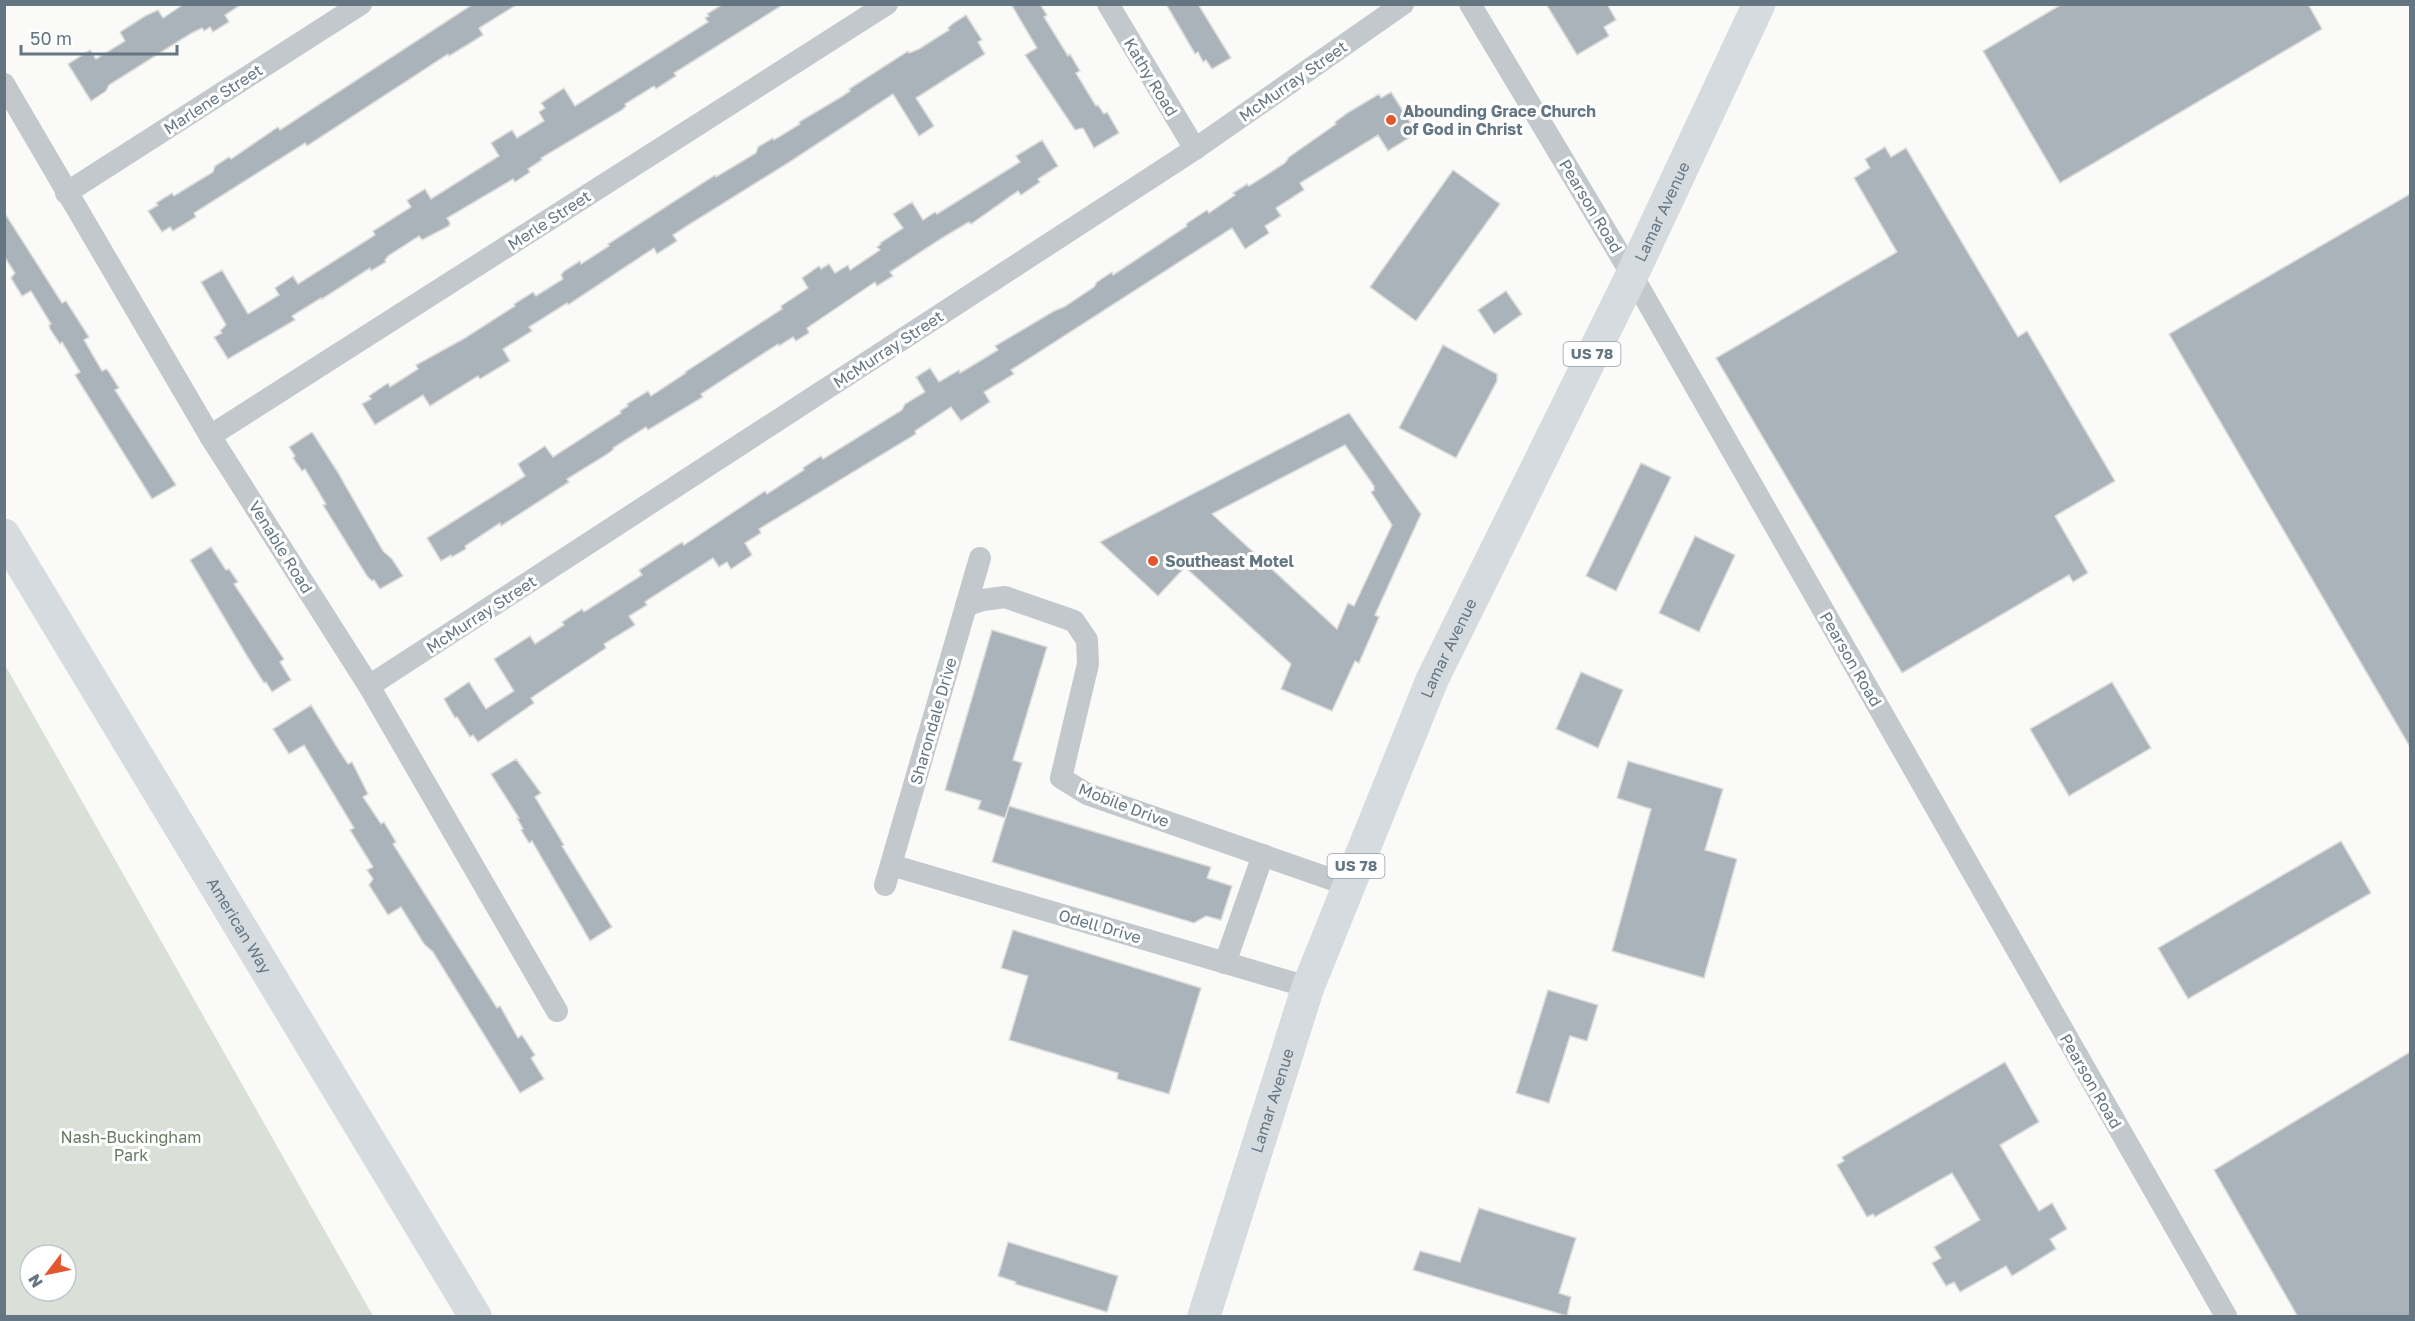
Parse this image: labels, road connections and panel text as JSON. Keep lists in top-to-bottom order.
{
  "streets": {
    "main road": ["Lamar Avenue", "US 78", "American Way"],
    "street": [
      "Kathy Road",
      "McMurray Street",
      "Marlene Street",
      "Pearson Road",
      "Merle Street",
      "Venable Road",
      "Sharondale Drive",
      "Mobile Drive",
      "Odell Drive"
    ]
  },
  "crossings": [
    ["Kathy Road", "McMurray Street"],
    ["McMurray Street", "Venable Road"],
    ["Marlene Street", "Venable Road"],
    ["Pearson Road", "Lamar Avenue"],
    ["Lamar Avenue", "Mobile Drive"],
    ["Lamar Avenue", "Odell Drive"],
    ["Merle Street", "Venable Road"],
    ["Sharondale Drive", "Mobile Drive"],
    ["Sharondale Drive", "Odell Drive"]
  ],
  "parks": ["Nash-Buckingham Park"],
  "places": ["Abounding Grace Church of God in Christ", "Southeast Motel"],
  "scale_bar": "50 m",
  "north": "bottom left"
}
